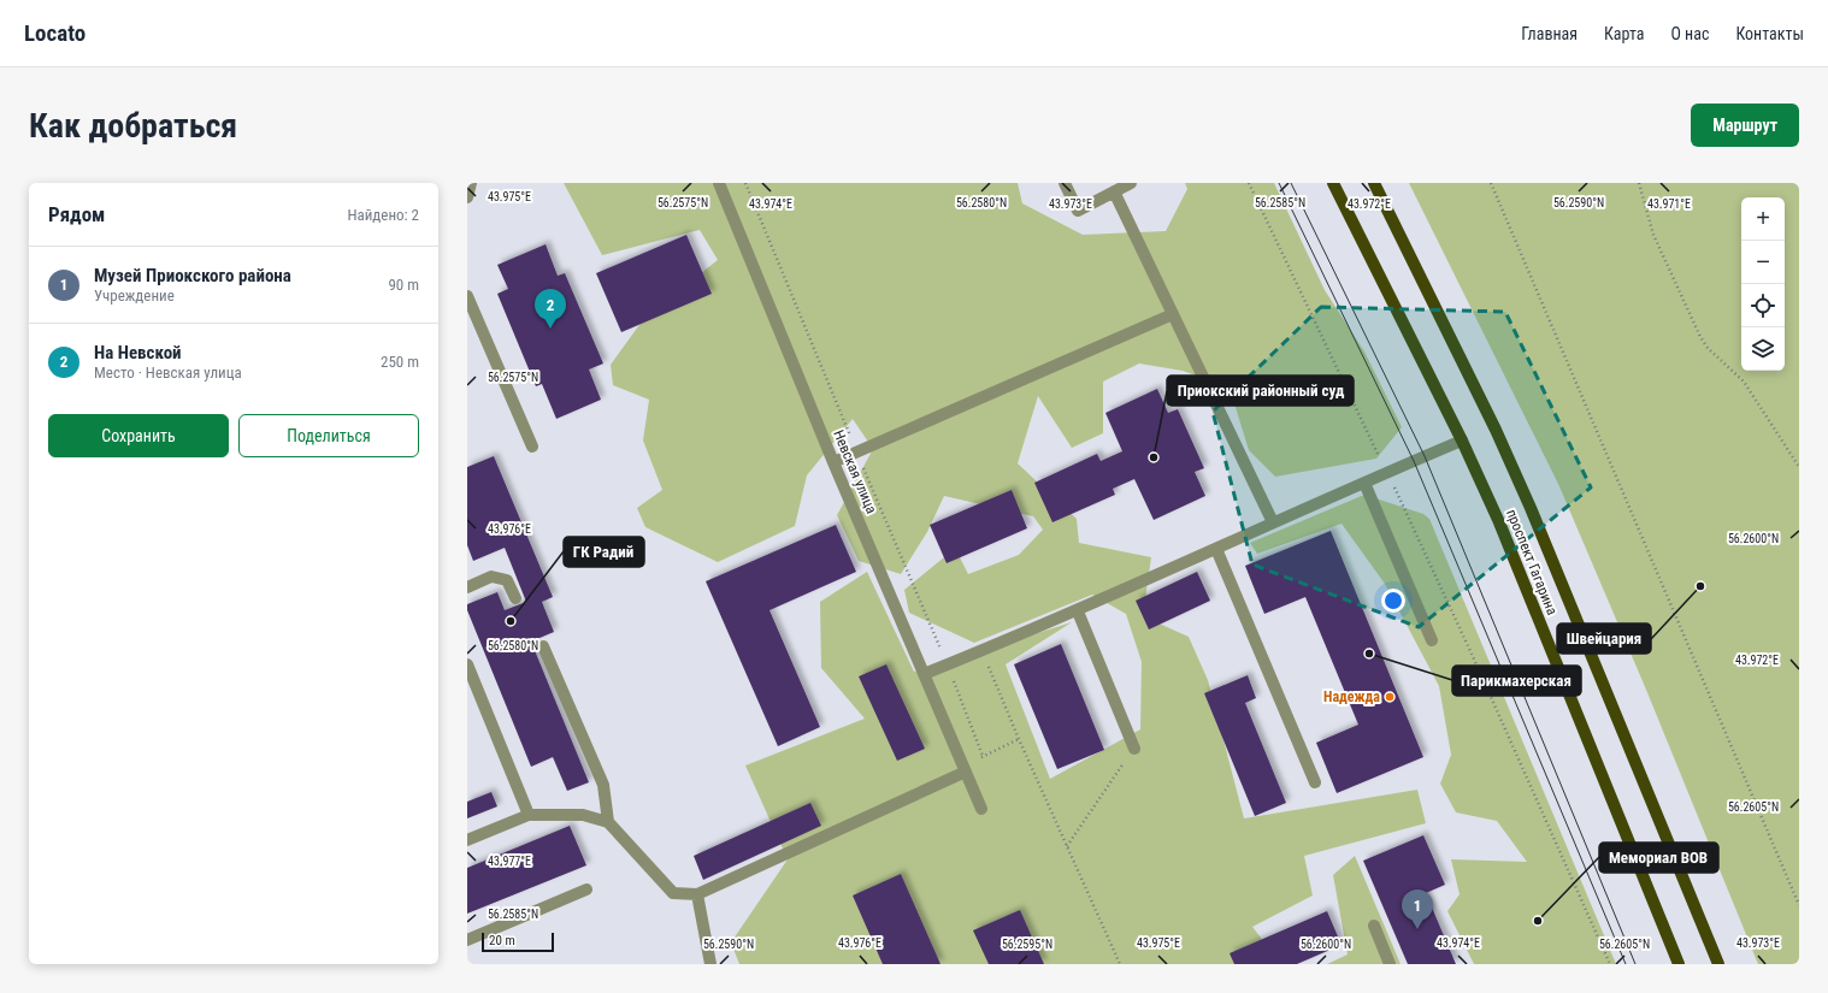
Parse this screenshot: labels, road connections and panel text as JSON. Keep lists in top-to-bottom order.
{
  "streets": {
    "main road": ["проспект Гагарина"],
    "street": ["Невская улица"]
  },
  "places": [
    "Приокский районный суд",
    "Швейцария",
    "ГК Радий",
    "Парикмахерская",
    "Надежда",
    "Мемориал ВОВ"
  ],
  "scale_bar": "20 m",
  "page": {
    "header": "Locato",
    "nav": [
      "Главная",
      "Карта",
      "О нас",
      "Контакты"
    ],
    "buttons": [
      "Маршрут",
      ["Сохранить", "Поделиться"]
    ],
    "title": "Как добраться",
    "heading": ["Рядом", "Найдено: 2"],
    "map_buttons": ["+", "−"],
    "list": [
      {
        "mark": "1",
        "name": "Музей Приокского района",
        "note": "Учреждение",
        "value": "90 m"
      },
      {
        "mark": "2",
        "name": "На Невской",
        "note": "Место · Невская улица",
        "value": "250 m"
      }
    ],
    "pins": ["2", "1"],
    "scale": "20 m"
  },
  "coordinates": [
    "43.975°E",
    "56.2575°N",
    "56.2580°N",
    "56.2585°N",
    "56.2590°N",
    "43.974°E",
    "43.973°E",
    "43.972°E",
    "43.971°E",
    "43.976°E",
    "56.2600°N",
    "56.2605°N",
    "43.977°E",
    "56.2595°N"
  ]
}
